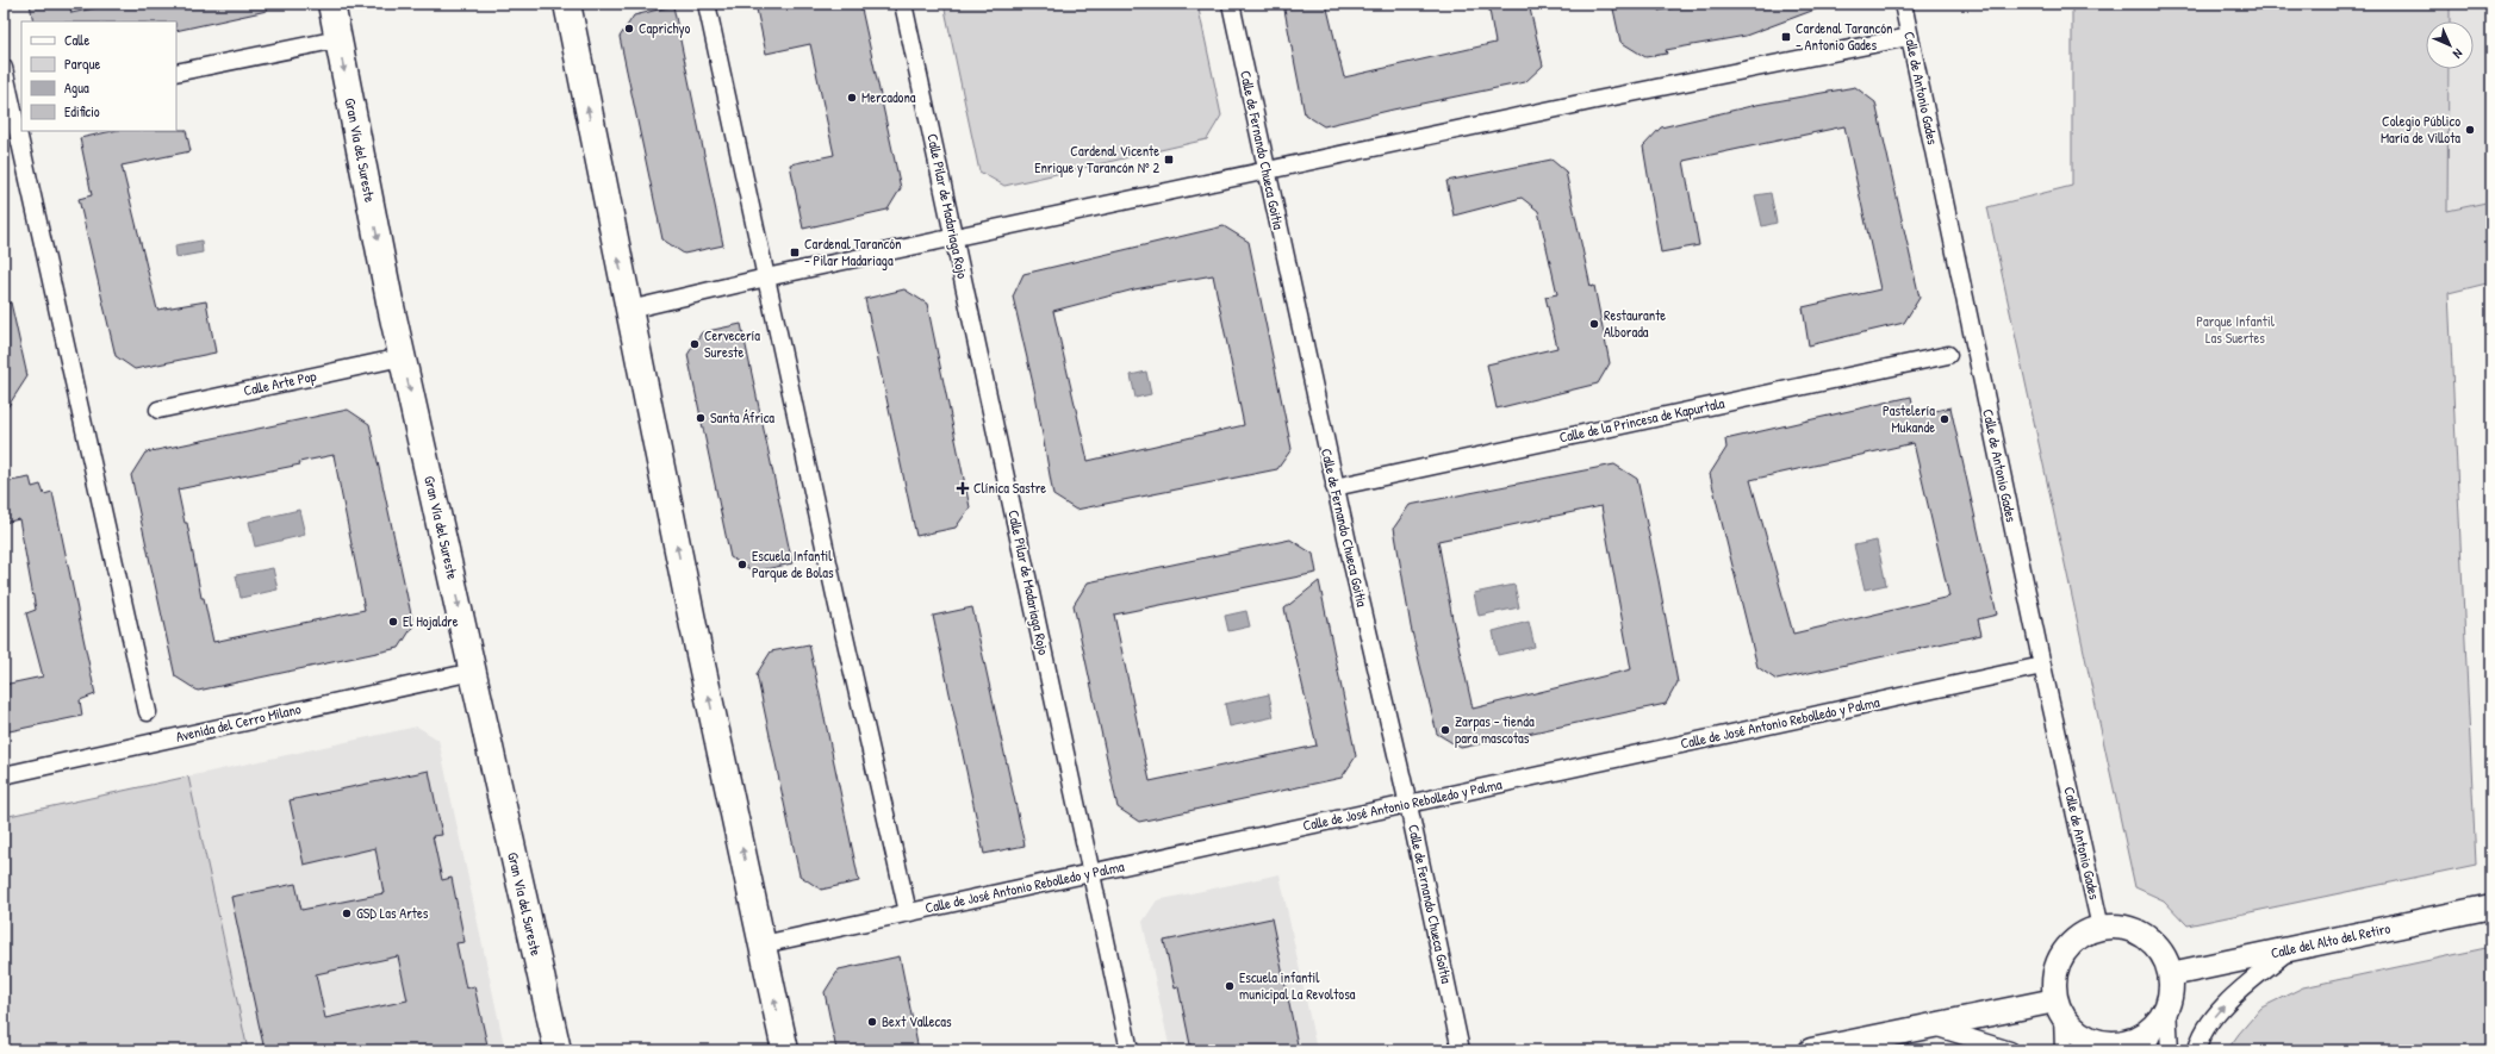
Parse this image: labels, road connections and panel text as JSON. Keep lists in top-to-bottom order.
{
  "streets": {
    "main road": ["Gran Vía del Sureste", "Calle del Alto del Retiro"],
    "street": [
      "Calle de Antonio Gades",
      "Calle de Fernando Chueca Goitia",
      "Calle Pilar de Madariaga Rojo",
      "Calle Arte Pop",
      "Calle de la Princesa de Kapurtala",
      "Avenida del Cerro Milano",
      "Calle de José Antonio Rebolledo y Palma"
    ]
  },
  "crossings": [
    ["Calle de Antonio Gades", "Calle de José Antonio Rebolledo y Palma"],
    ["Calle de Antonio Gades", "Calle del Alto del Retiro"],
    ["Gran Vía del Sureste", "Calle Arte Pop"],
    ["Gran Vía del Sureste", "Avenida del Cerro Milano"],
    ["Calle de Fernando Chueca Goitia", "Calle de la Princesa de Kapurtala"],
    ["Calle de Fernando Chueca Goitia", "Calle de José Antonio Rebolledo y Palma"],
    ["Calle Pilar de Madariaga Rojo", "Calle de José Antonio Rebolledo y Palma"]
  ],
  "parks": ["Parque Infantil Las Suertes"],
  "places": {
    "other": [
      "Caprichyo",
      "Mercadona",
      "Colegio Público María de Villota",
      "Restaurante Alborada",
      "Cervecería Sureste",
      "Santa África",
      "Pastelería Mukande",
      "Escuela Infantil Parque de Bolas",
      "El Hojaldre",
      "Zarpas - tienda para mascotas",
      "GSD Las Artes",
      "Escuela infantil municipal La Revoltosa",
      "Bext Vallecas"
    ],
    "transit": ["Cardenal Tarancón - Antonio Gades", "Cardenal Vicente Enrique y Tarancón Nº 2", "Cardenal Tarancón - Pilar Madariaga"],
    "health": ["Clínica Sastre"]
  },
  "legend": [
    "Calle",
    "Parque",
    "Agua",
    "Edificio"
  ],
  "north": "bottom right"
}
